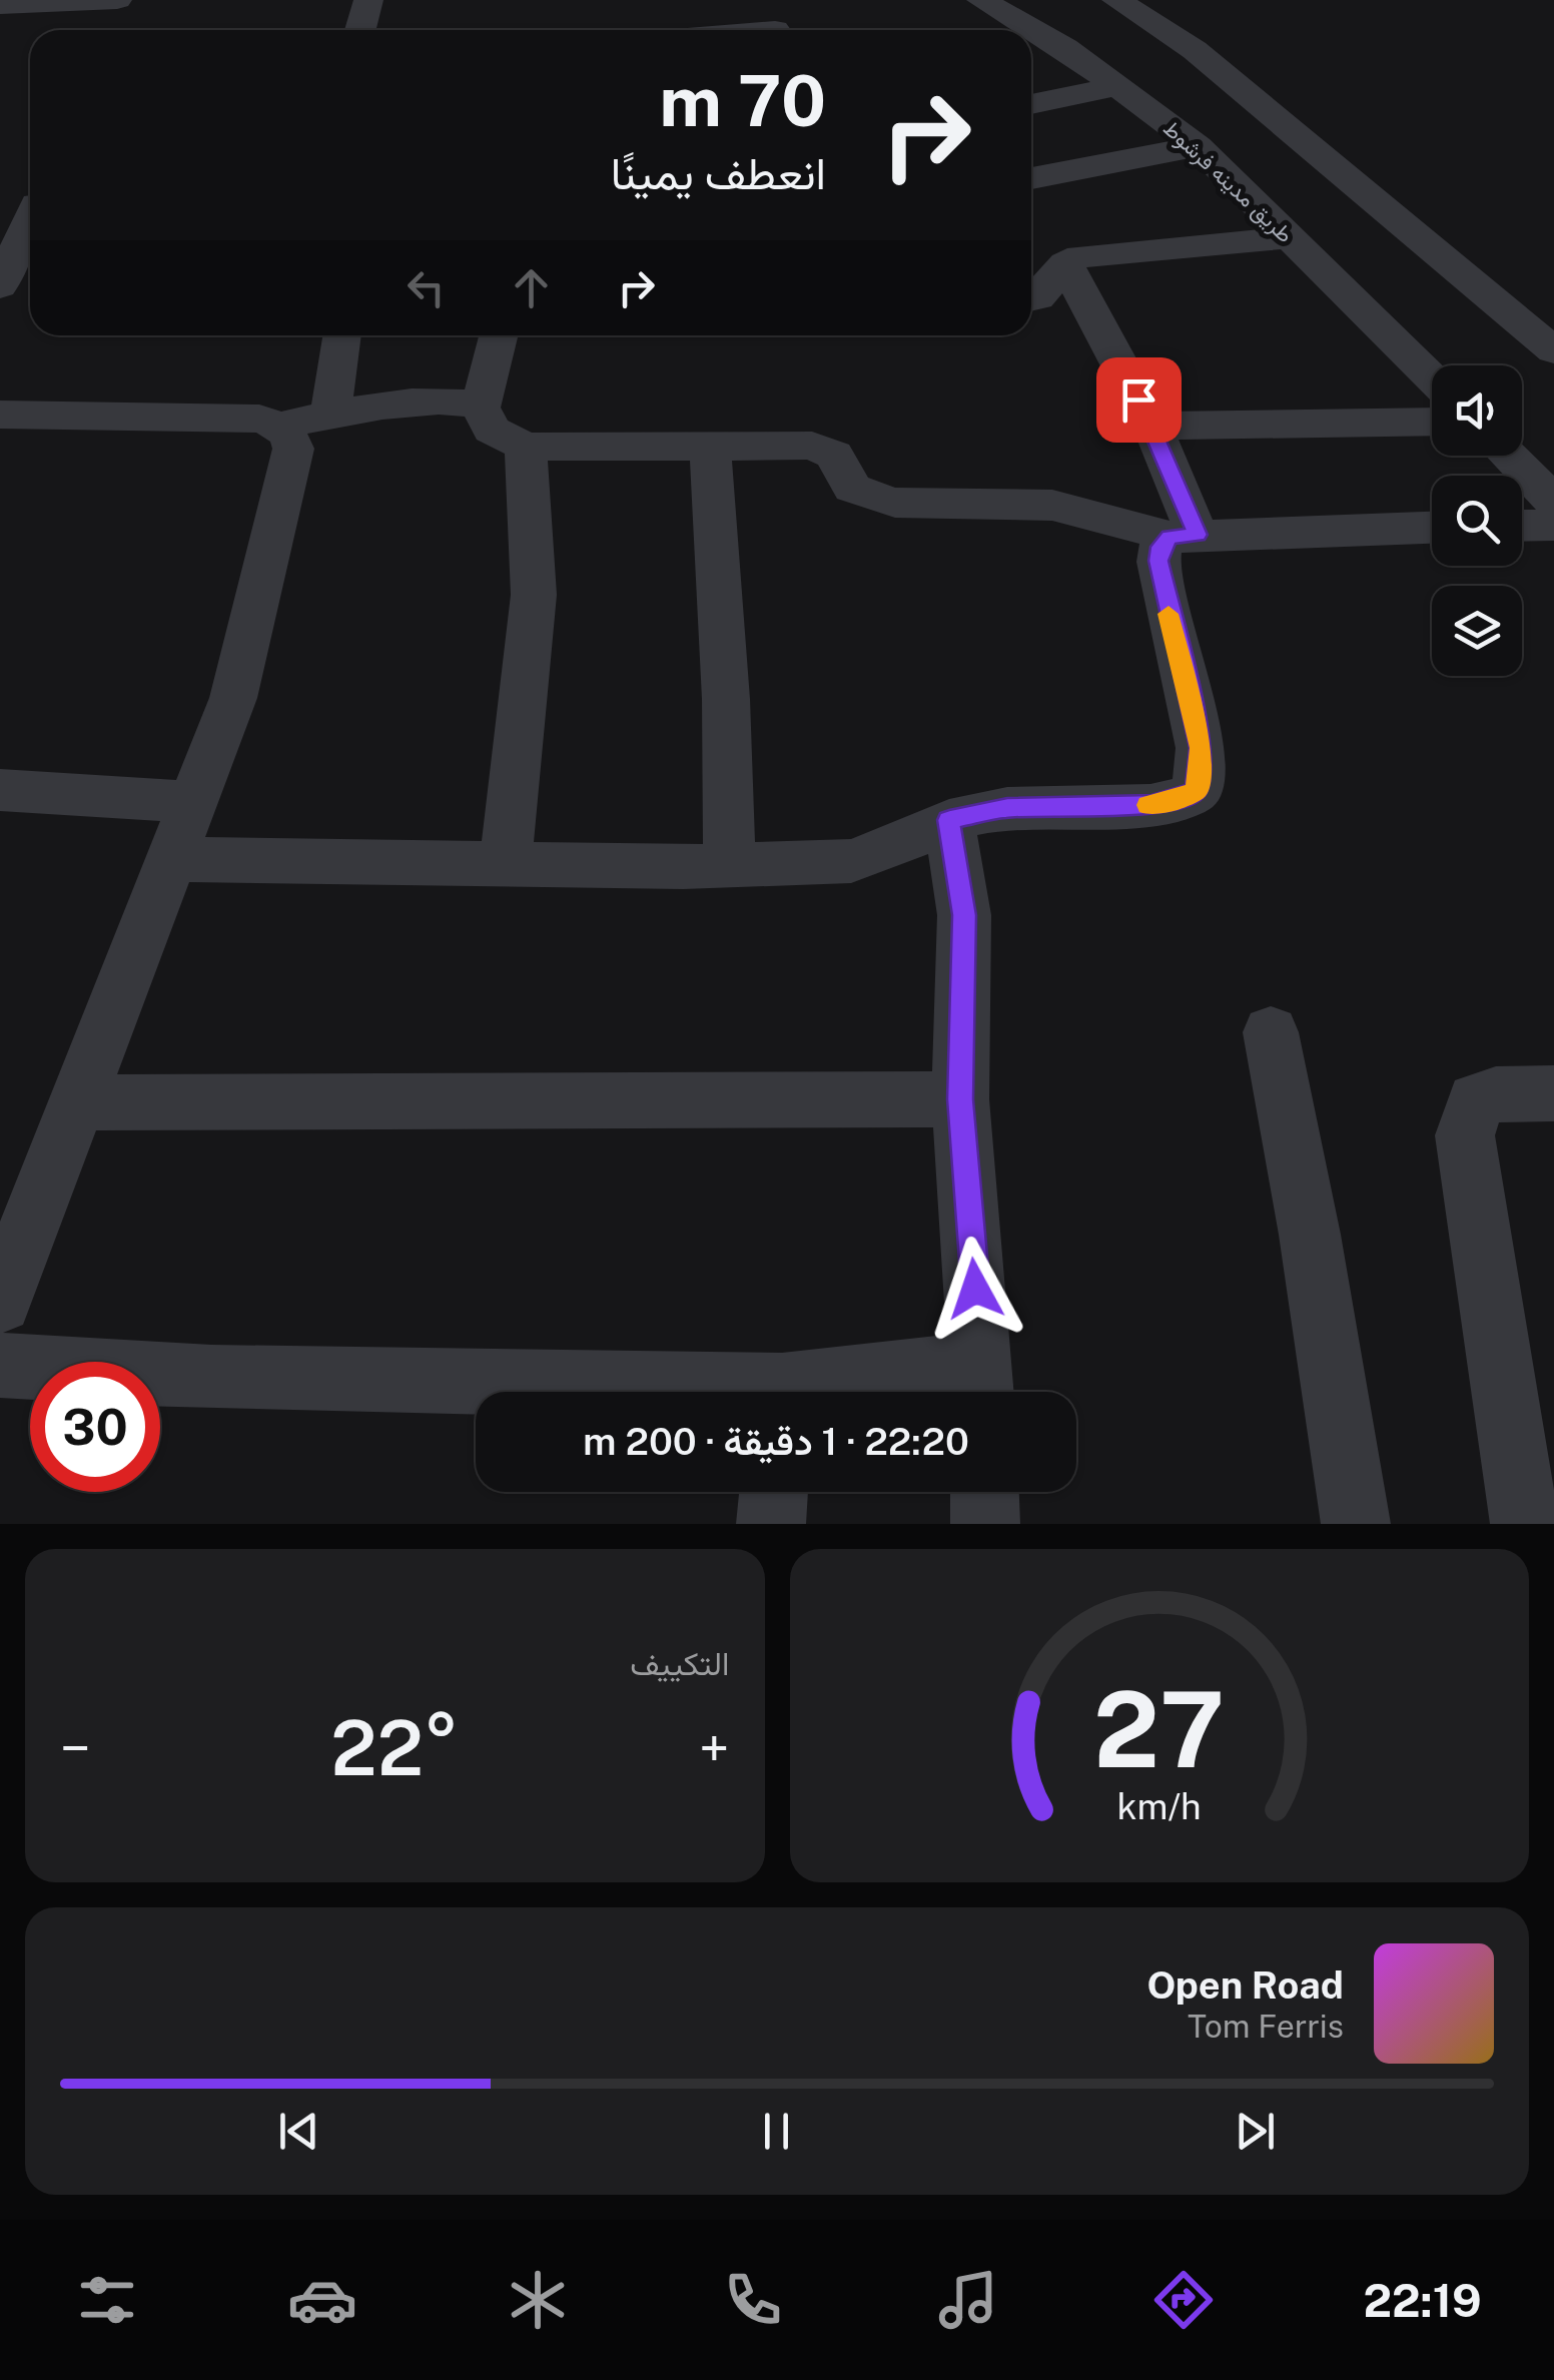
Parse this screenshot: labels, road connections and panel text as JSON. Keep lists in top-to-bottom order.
{
  "streets": {
    "street": ["طريق مدينه فرشوط"]
  },
  "page": {
    "turn": ["70 m", "انعطف يمينًا"],
    "limit": "30",
    "trip": "22:20 · 1 دقيقة · 200 m",
    "tile": "التكييف",
    "heat": ["−", "22°", "+"],
    "song": ["Open Road", "Tom Ferris"],
    "tabs": "22:19",
    "gauge": ["27", "km/h"]
  }
}
